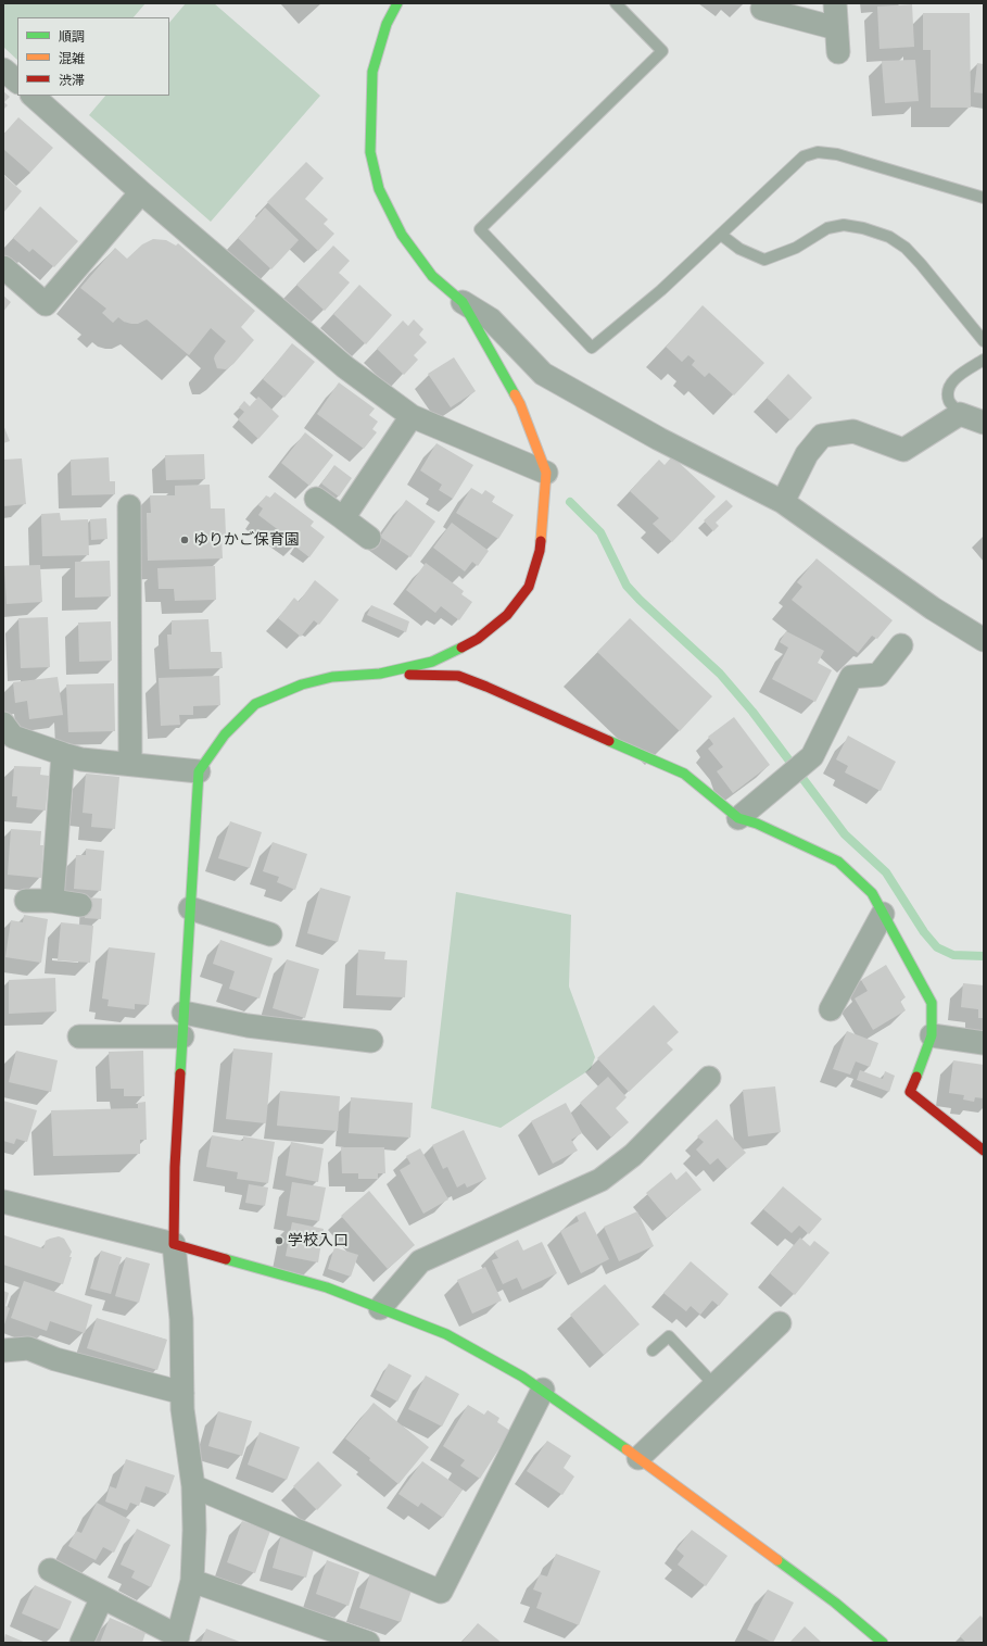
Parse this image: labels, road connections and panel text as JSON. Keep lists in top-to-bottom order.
{
  "places": ["ゆりかご保育園", "学校入口"],
  "legend": ["順調", "混雑", "渋滞"]
}
